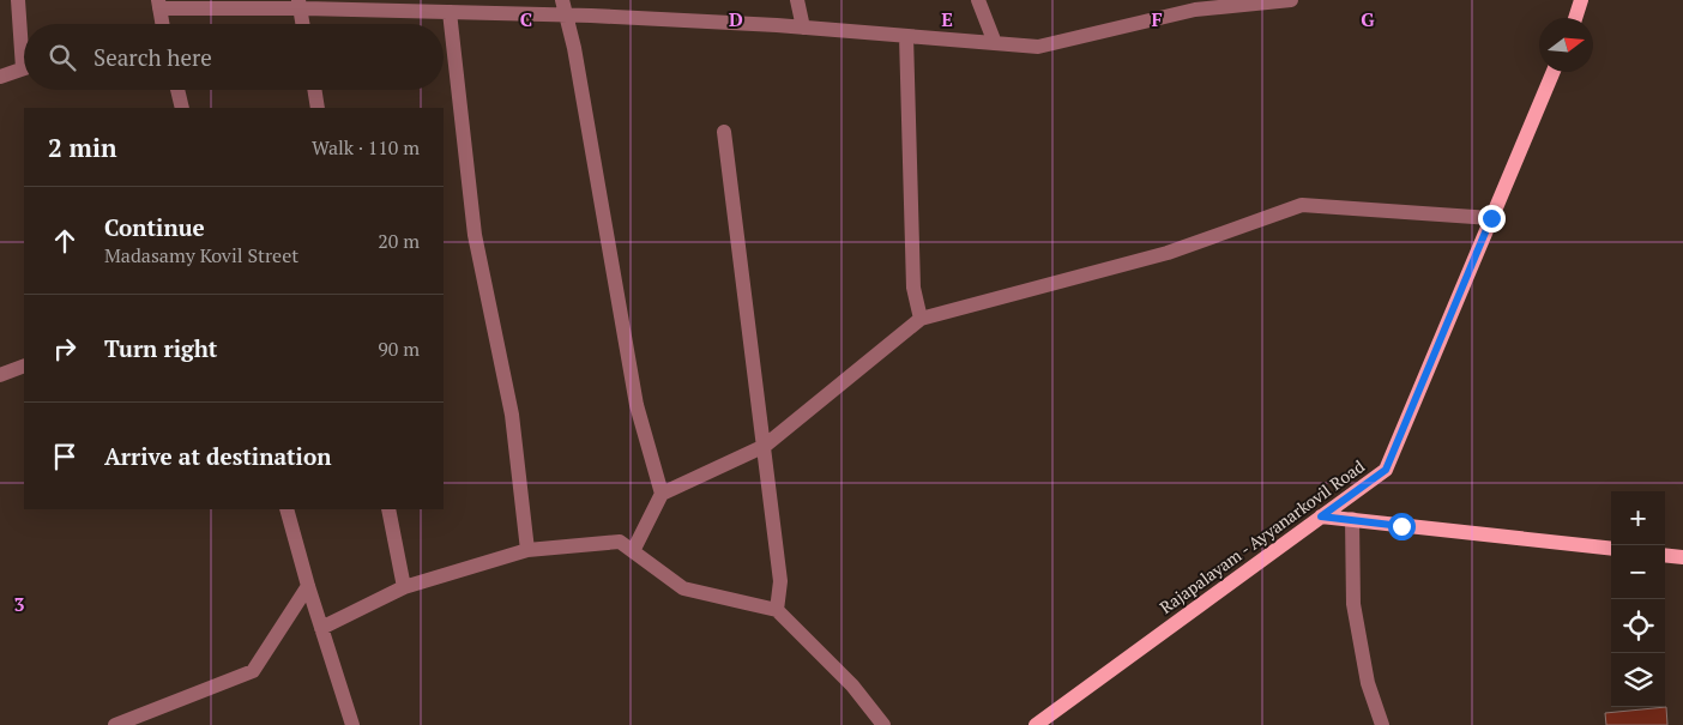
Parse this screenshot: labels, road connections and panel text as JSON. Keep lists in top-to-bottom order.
{
  "streets": {
    "main road": ["Rajapalayam - Ayyanarkovil Road"]
  },
  "north": "right",
  "page": {
    "search": "Search here",
    "heading": ["2 min", "Walk · 110 m"],
    "list": [
      ["Continue", "Madasamy Kovil Street", "20 m"],
      ["Turn right", "90 m"],
      "Arrive at destination"
    ],
    "map_buttons": ["+", "−"]
  },
  "grid": {
    "columns": [
      "C",
      "D",
      "E",
      "F",
      "G"
    ],
    "rows": ["3"]
  }
}
